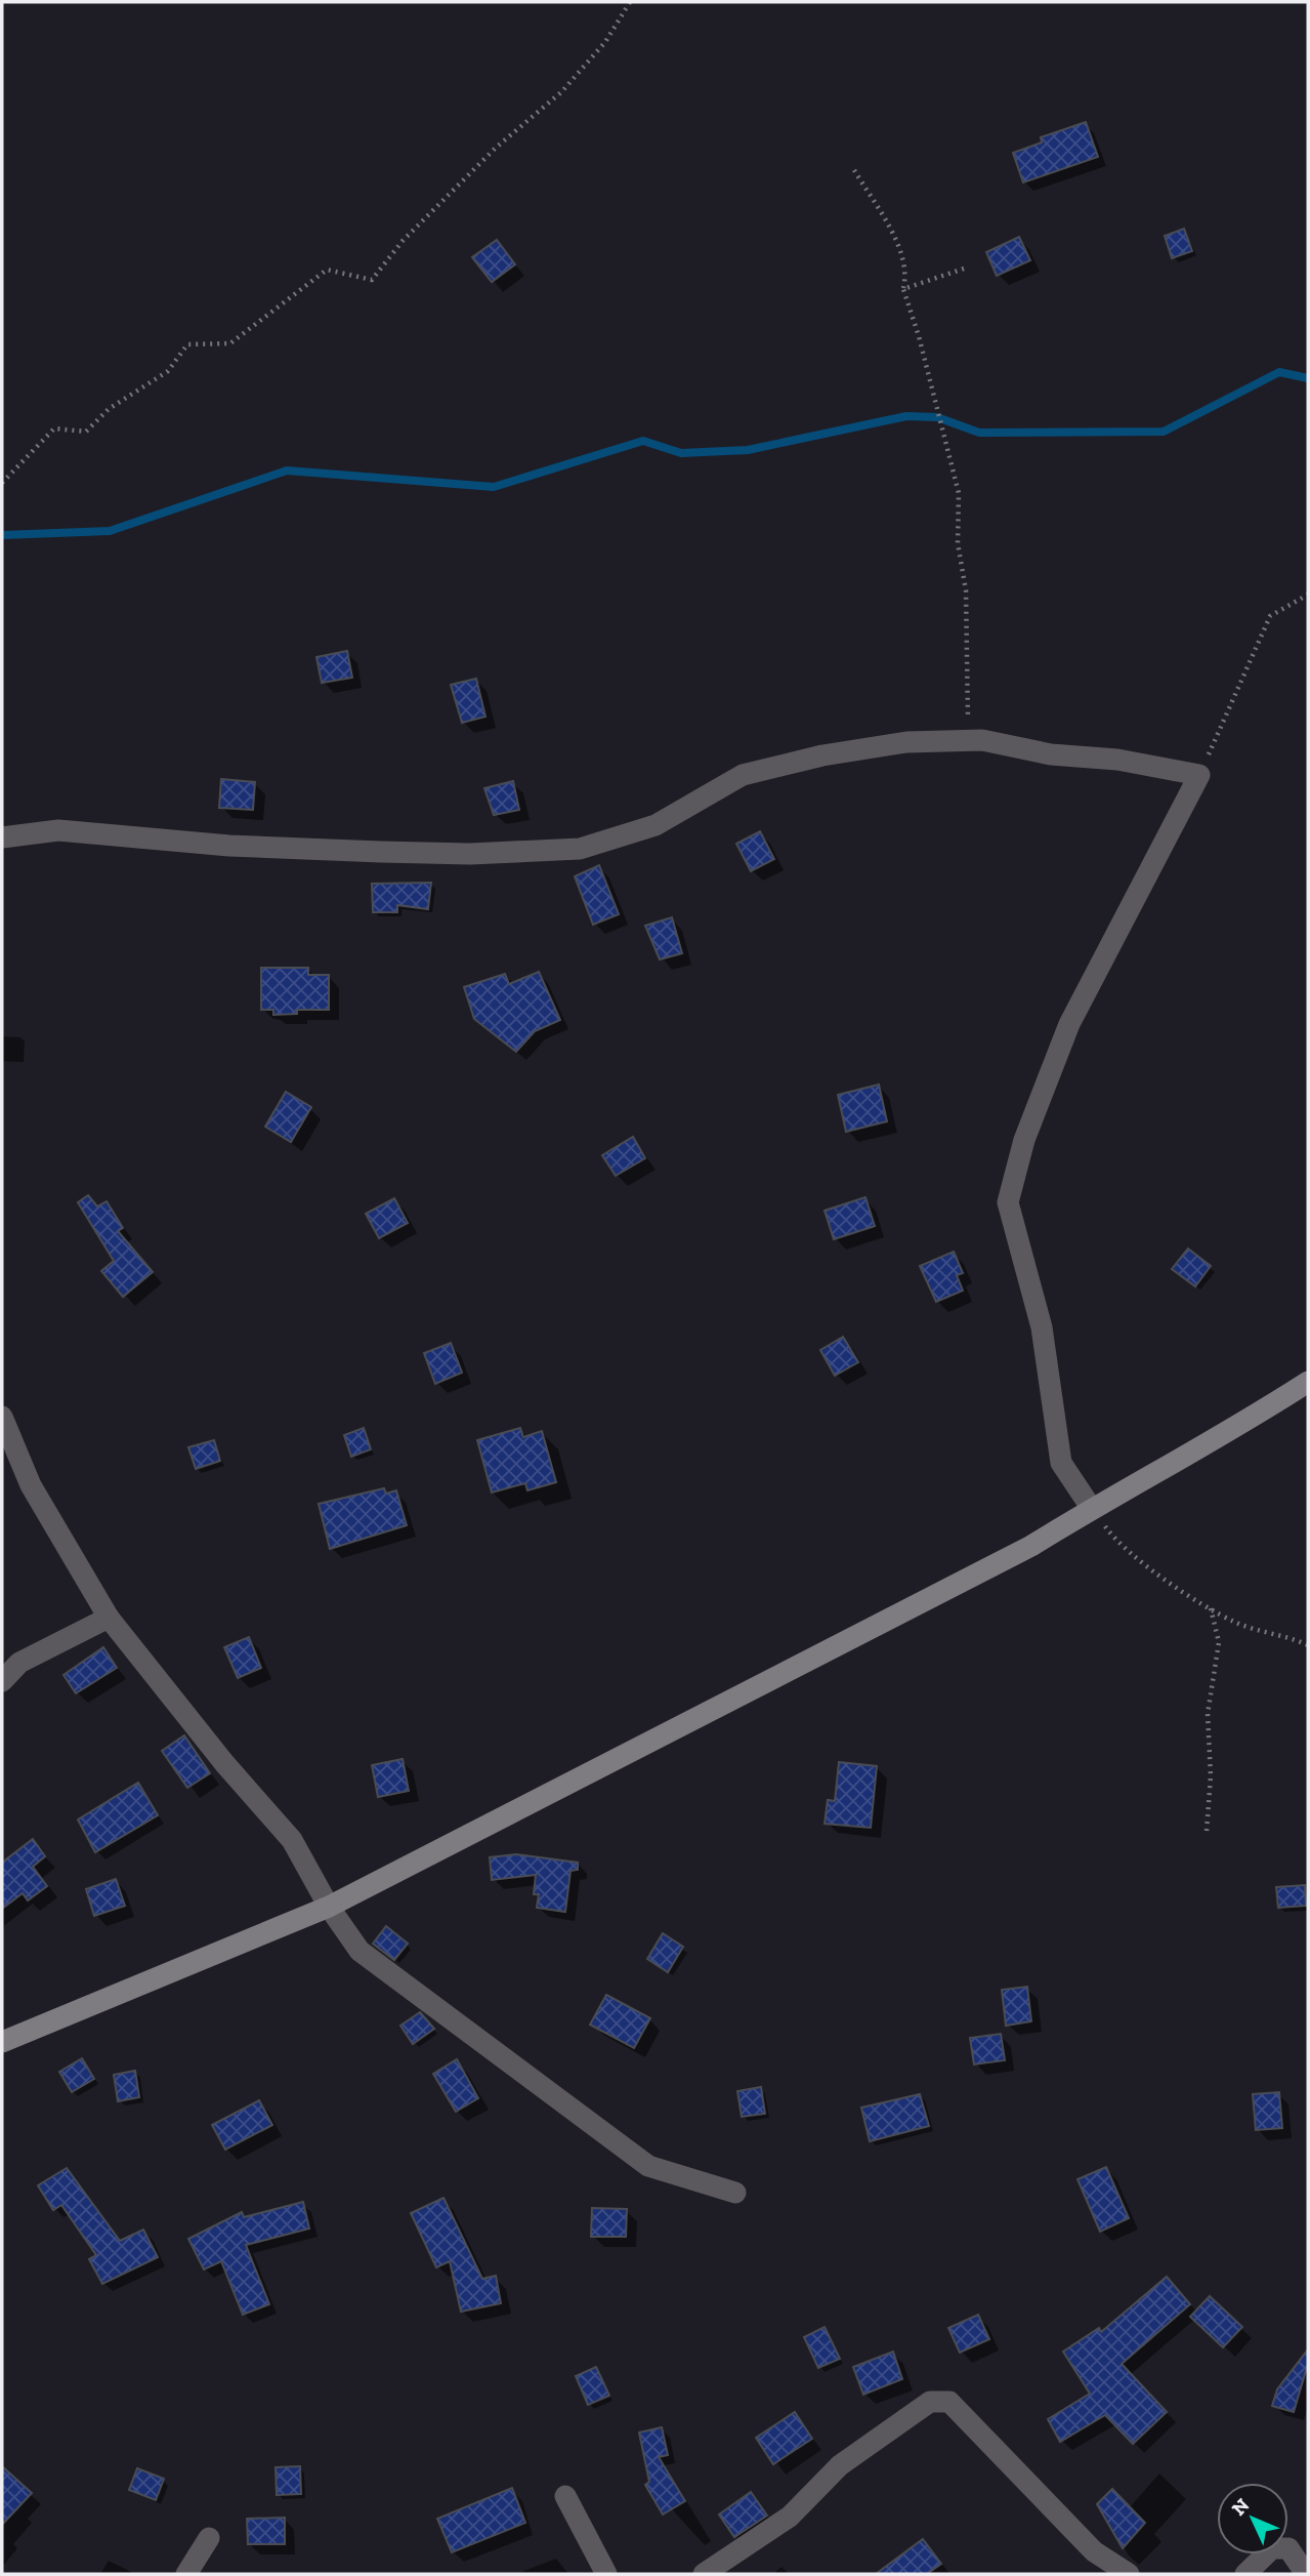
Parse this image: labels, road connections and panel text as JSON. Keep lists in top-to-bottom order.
{
  "north": "top left"
}
